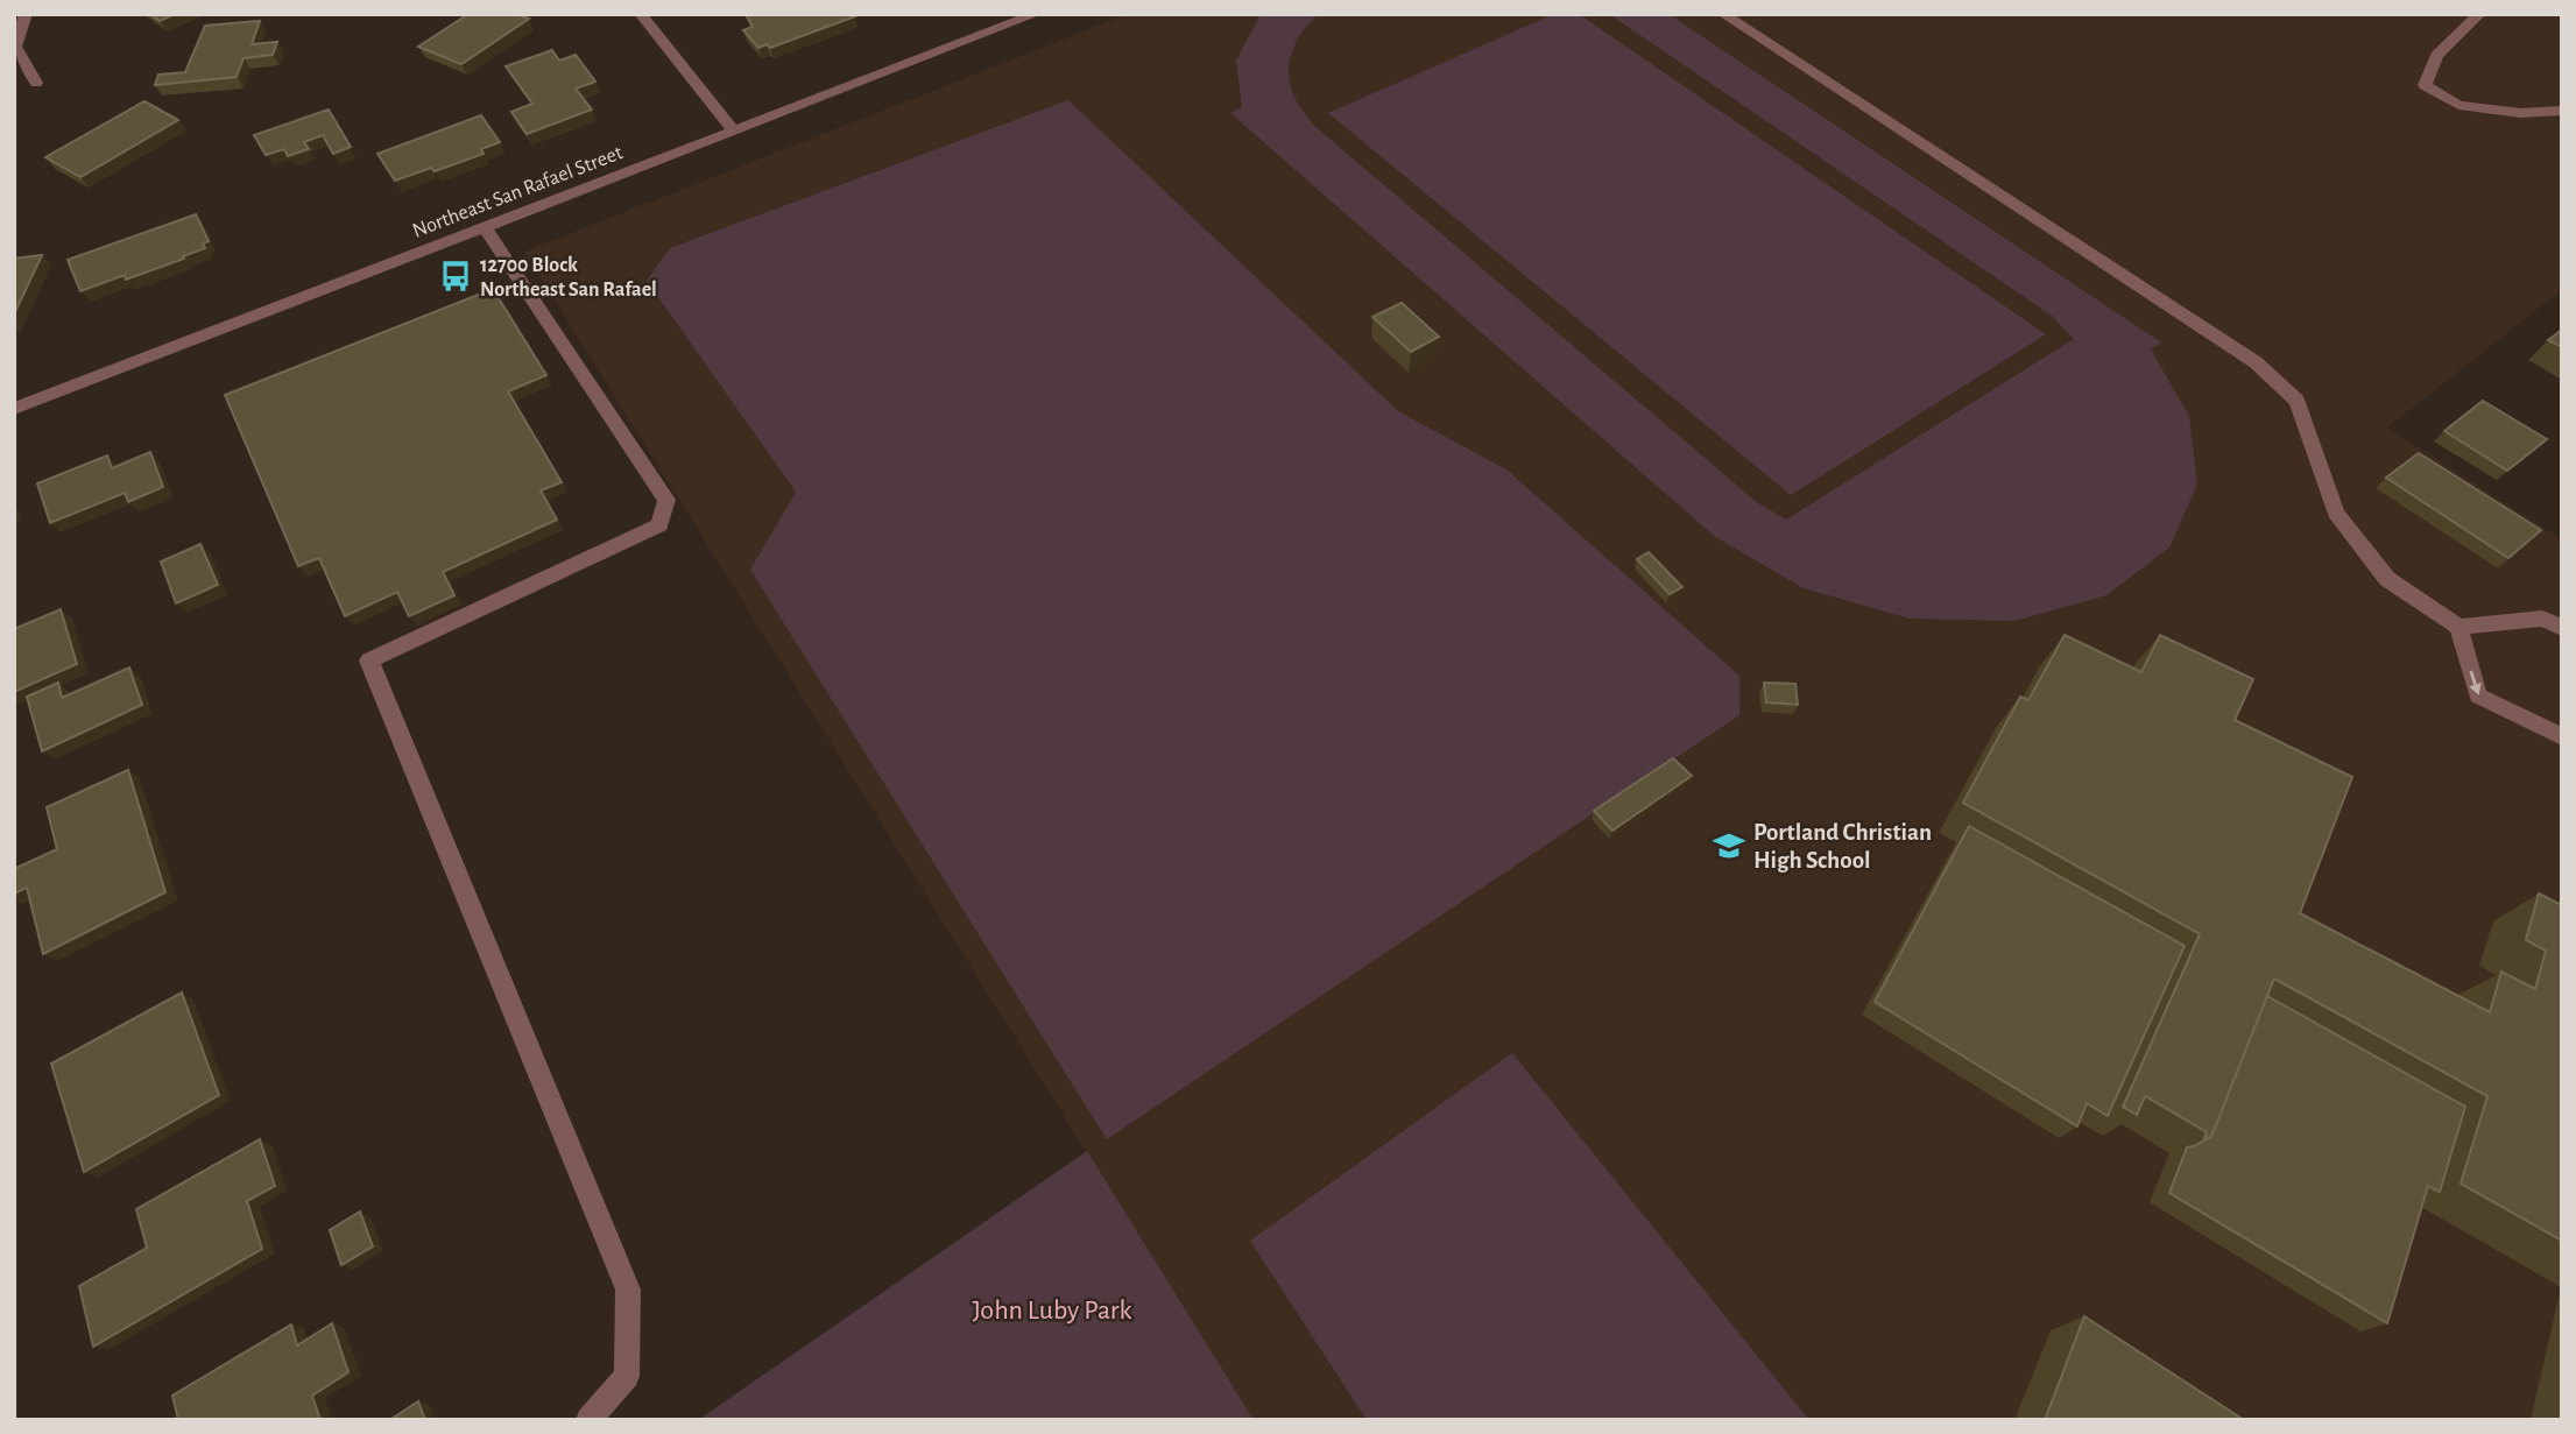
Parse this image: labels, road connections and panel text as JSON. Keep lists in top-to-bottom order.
{
  "streets": {
    "street": ["Northeast San Rafael Street"]
  },
  "parks": ["John Luby Park"],
  "places": {
    "bus stop": ["12700 Block Northeast San Rafael"],
    "school or university": ["Portland Christian High School"]
  }
}
